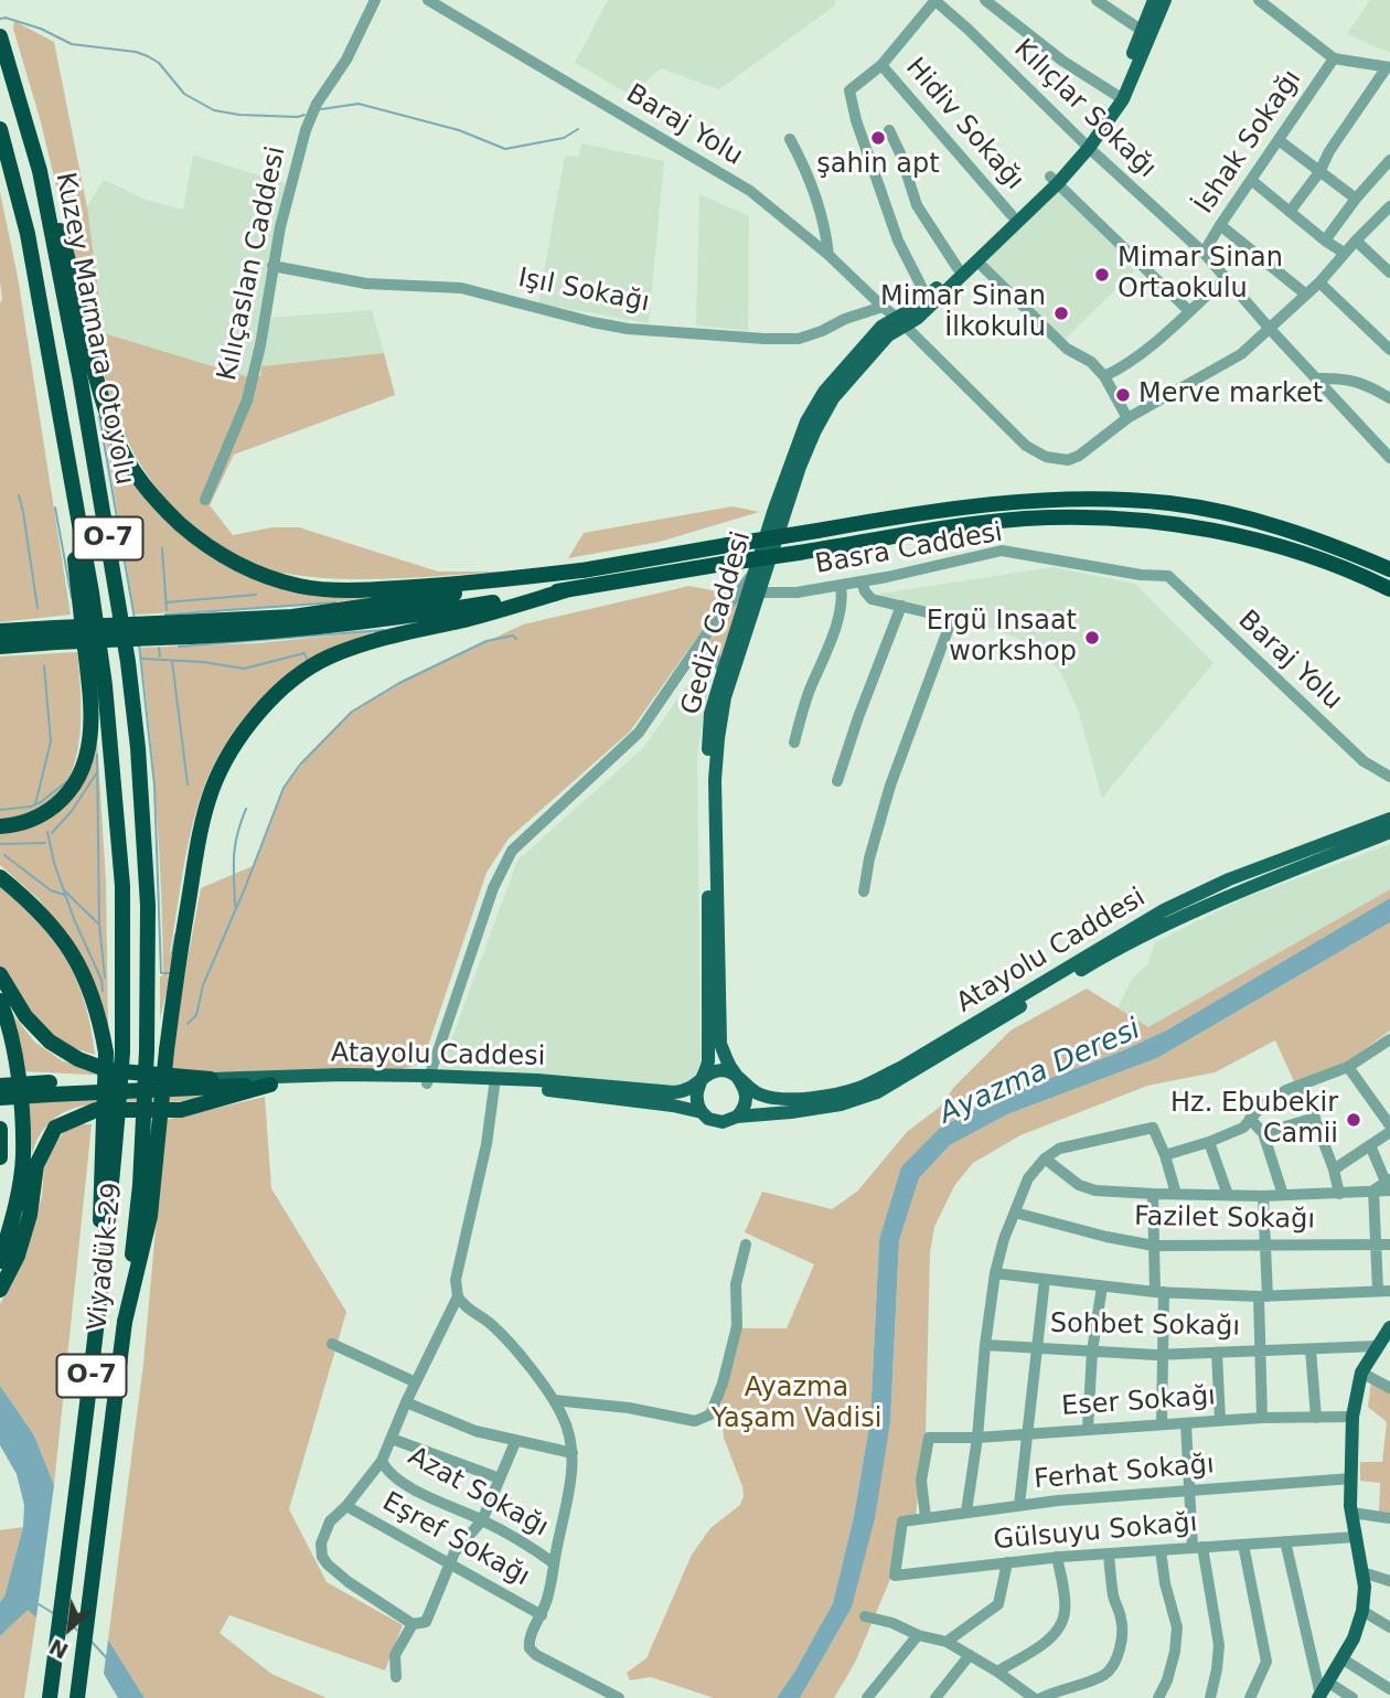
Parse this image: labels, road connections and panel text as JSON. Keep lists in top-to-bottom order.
{
  "streets": {
    "highway": ["Kuzey Marmara Otoyolu", "O-7", "Viyadük-29"],
    "main road": ["Gediz Caddesi", "Atayolu Caddesi"],
    "street": [
      "Kılıçlar Sokağı",
      "Hidiv Sokağı",
      "Baraj Yolu",
      "İshak Sokağı",
      "Kılıçaslan Caddesi",
      "Işıl Sokağı",
      "Basra Caddesi",
      "Fazilet Sokağı",
      "Sohbet Sokağı",
      "Eser Sokağı",
      "Ferhat Sokağı",
      "Azat Sokağı",
      "Gülsuyu Sokağı",
      "Eşref Sokağı"
    ]
  },
  "crossings": [
    ["Kılıçlar Sokağı", "Baraj Yolu"],
    ["Kılıçlar Sokağı", "İshak Sokağı"],
    ["Baraj Yolu", "Işıl Sokağı"],
    ["Baraj Yolu", "Basra Caddesi"],
    ["Baraj Yolu", "Gediz Caddesi"],
    ["Kılıçaslan Caddesi", "Işıl Sokağı"],
    ["Kuzey Marmara Otoyolu", "Viyadük-29"],
    ["Basra Caddesi", "Gediz Caddesi"],
    ["Gediz Caddesi", "Atayolu Caddesi"],
    ["Eser Sokağı", "Ferhat Sokağı"],
    ["Ferhat Sokağı", "Gülsuyu Sokağı"],
    ["Azat Sokağı", "Eşref Sokağı"]
  ],
  "water": ["Ayazma Deresi"],
  "parks": ["Ayazma Yaşam Vadisi"],
  "places": [
    "şahin apt",
    "Mimar Sinan Ortaokulu",
    "Mimar Sinan İlkokulu",
    "Merve market",
    "Ergü Insaat workshop",
    "Hz. Ebubekir Camii"
  ],
  "north": "bottom left"
}
